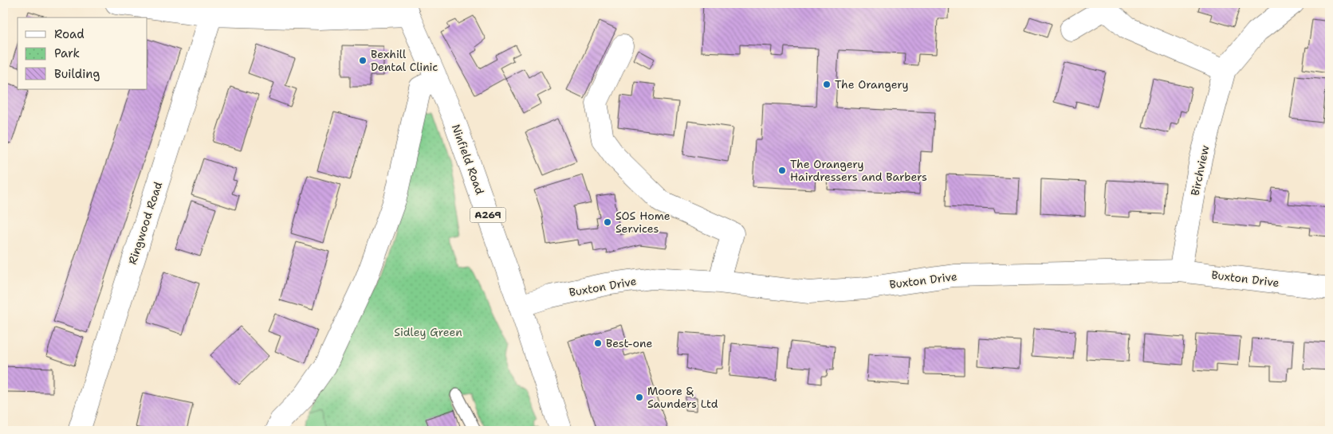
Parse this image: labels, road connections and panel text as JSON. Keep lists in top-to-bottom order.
{
  "streets": {
    "street": [
      "Ninfield Road",
      "Birchview",
      "A269",
      "Ringwood Road",
      "Buxton Drive"
    ]
  },
  "crossings": [
    ["Ninfield Road", "Buxton Drive"],
    ["Birchview", "Buxton Drive"]
  ],
  "parks": ["Sidley Green"],
  "places": [
    "Bexhill Dental Clinic",
    "The Orangery",
    "The Orangery Hairdressers and Barbers",
    "SOS Home Services",
    "Best-one",
    "Moore & Saunders Ltd"
  ],
  "legend": ["Road", "Park", "Building"]
}
